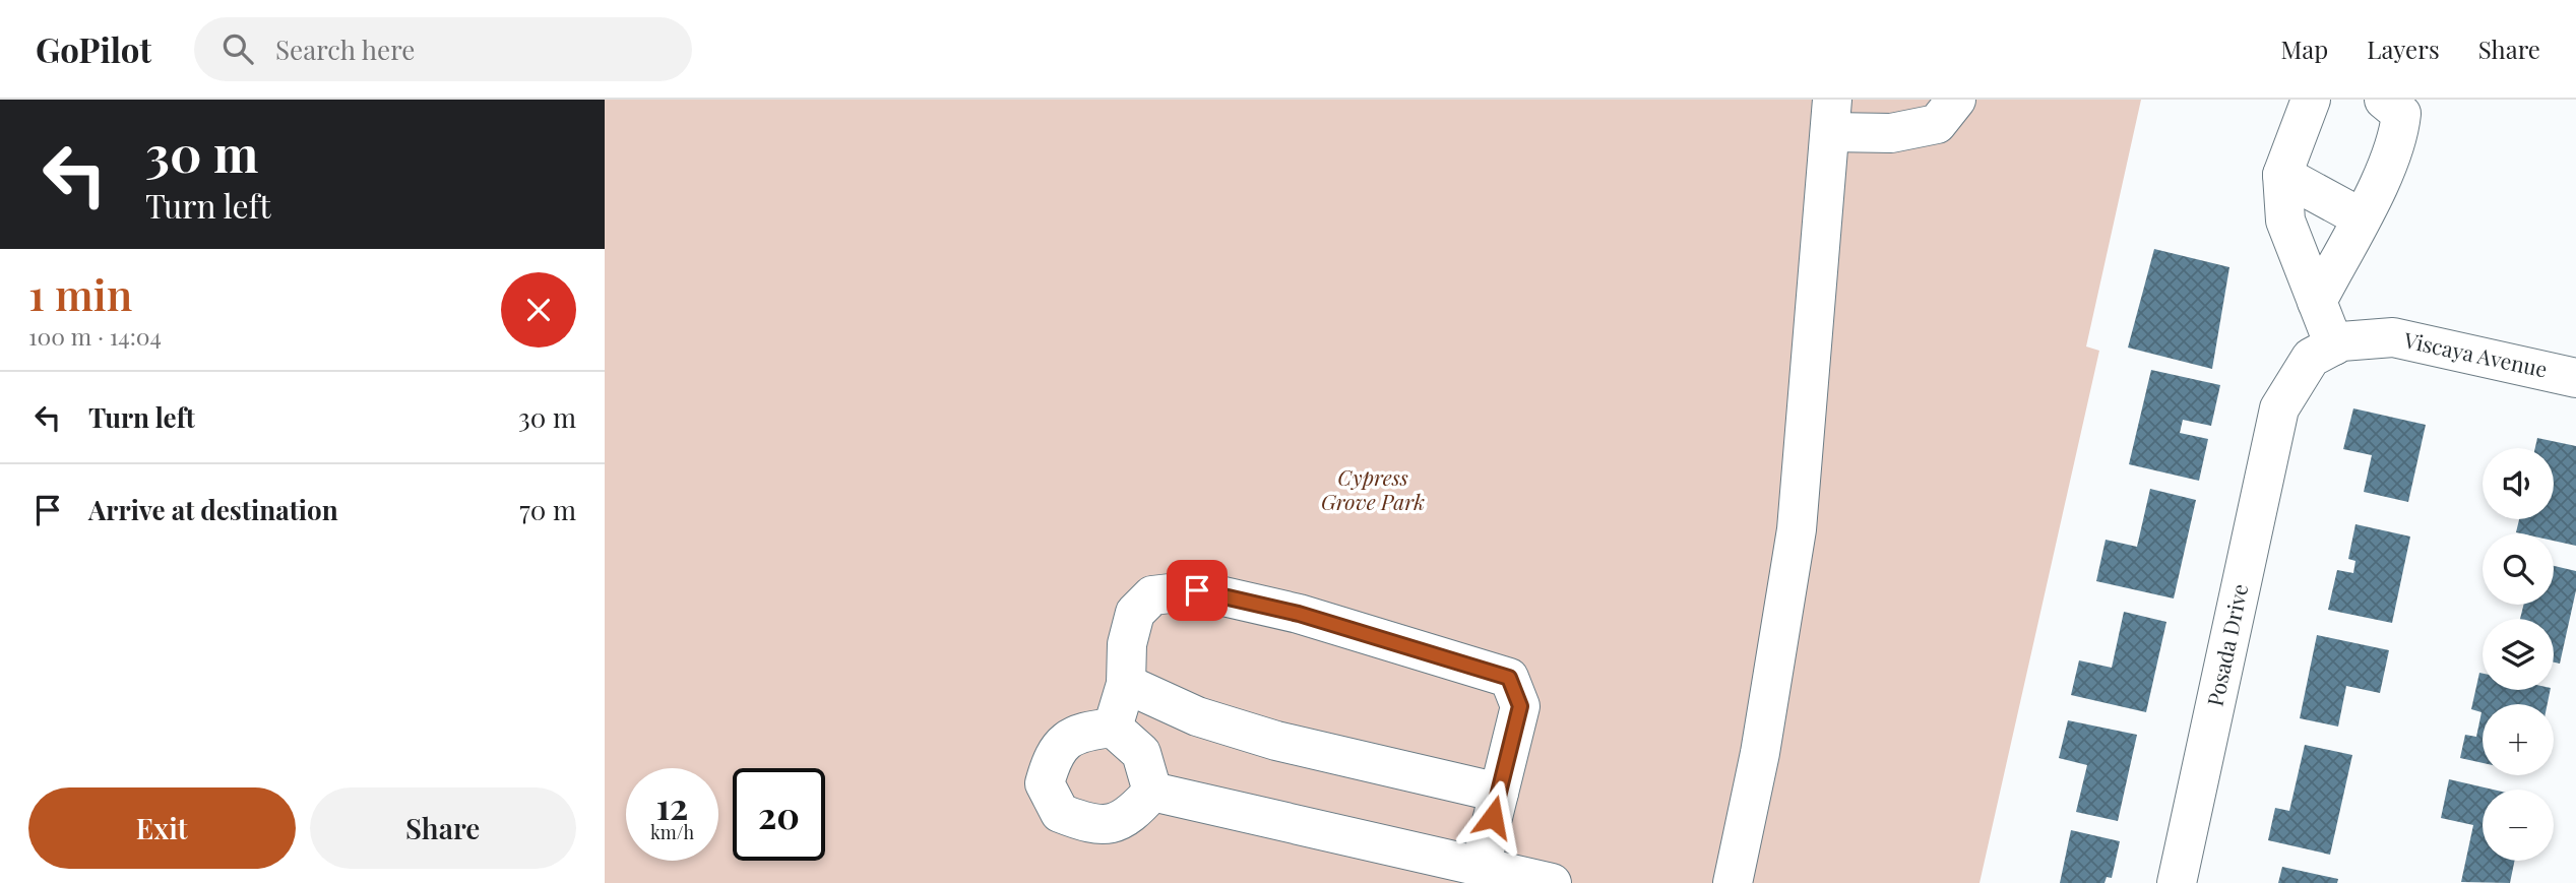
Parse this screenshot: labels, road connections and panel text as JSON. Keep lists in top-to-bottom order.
{
  "streets": {
    "street": ["Viscaya Avenue", "Posada Drive"]
  },
  "crossings": [
    ["Viscaya Avenue", "Posada Drive"]
  ],
  "parks": ["Cypress Grove Park"],
  "page": {
    "header": "GoPilot",
    "search": "Search here",
    "nav": ["Map", "Layers", "Share"],
    "turn": ["30 m", "Turn left"],
    "heading": ["1 min", "100 m · 14:04"],
    "list": [
      {
        "name": "Turn left",
        "value": "30 m"
      },
      {
        "name": "Arrive at destination",
        "value": "70 m"
      }
    ],
    "map_buttons": ["+", "−"],
    "speed": "12 km/h",
    "limit": "20",
    "buttons": ["Exit", "Share"]
  }
}
